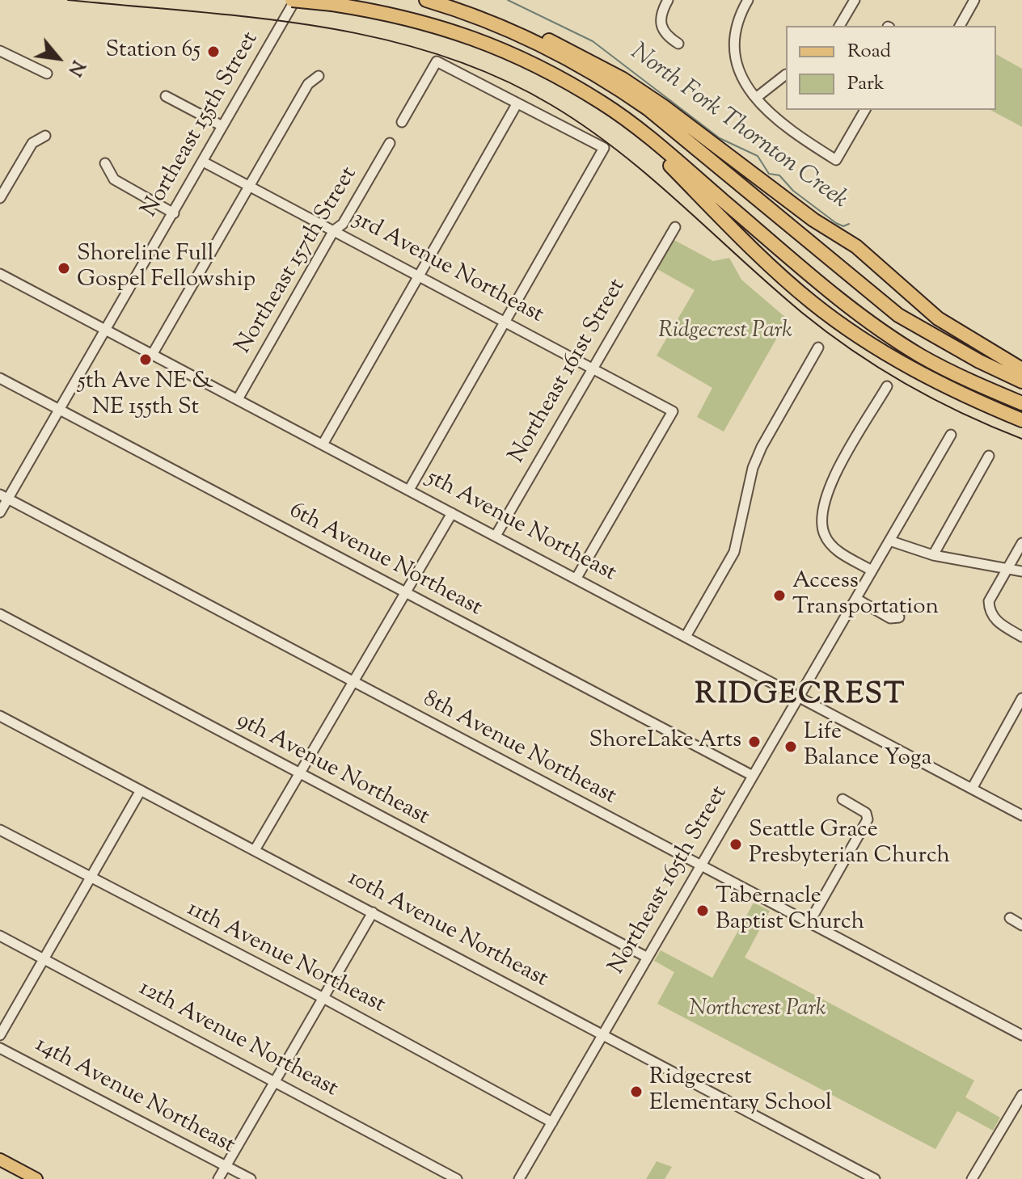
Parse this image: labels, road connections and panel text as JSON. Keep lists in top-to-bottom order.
{
  "streets": {
    "street": [
      "Northeast 155th Street",
      "Northeast 157th Street",
      "3rd Avenue Northeast",
      "Northeast 161st Street",
      "5th Avenue Northeast",
      "6th Avenue Northeast",
      "8th Avenue Northeast",
      "9th Avenue Northeast",
      "Northeast 165th Street",
      "10th Avenue Northeast",
      "11th Avenue Northeast",
      "12th Avenue Northeast",
      "14th Avenue Northeast"
    ]
  },
  "crossings": [
    ["Northeast 155th Street", "3rd Avenue Northeast"],
    ["Northeast 155th Street", "5th Avenue Northeast"],
    ["Northeast 155th Street", "6th Avenue Northeast"],
    ["Northeast 155th Street", "8th Avenue Northeast"],
    ["Northeast 157th Street", "3rd Avenue Northeast"],
    ["Northeast 157th Street", "5th Avenue Northeast"],
    ["3rd Avenue Northeast", "Northeast 161st Street"],
    ["3rd Avenue Northeast", "5th Avenue Northeast"],
    ["Northeast 161st Street", "5th Avenue Northeast"],
    ["5th Avenue Northeast", "Northeast 165th Street"],
    ["6th Avenue Northeast", "Northeast 165th Street"],
    ["8th Avenue Northeast", "Northeast 165th Street"],
    ["9th Avenue Northeast", "Northeast 165th Street"],
    ["Northeast 165th Street", "10th Avenue Northeast"],
    ["Northeast 165th Street", "11th Avenue Northeast"]
  ],
  "districts": ["RIDGECREST"],
  "water": ["North Fork Thornton Creek"],
  "parks": ["Ridgecrest Park", "Northcrest Park"],
  "places": [
    "Station 65",
    "Shoreline Full Gospel Fellowship",
    "5th Ave NE & NE 155th St",
    "Access Transportation",
    "ShoreLake Arts",
    "Life Balance Yoga",
    "Seattle Grace Presbyterian Church",
    "Tabernacle Baptist Church",
    "Ridgecrest Elementary School"
  ],
  "legend": ["Road", "Park"],
  "north": "bottom right"
}
